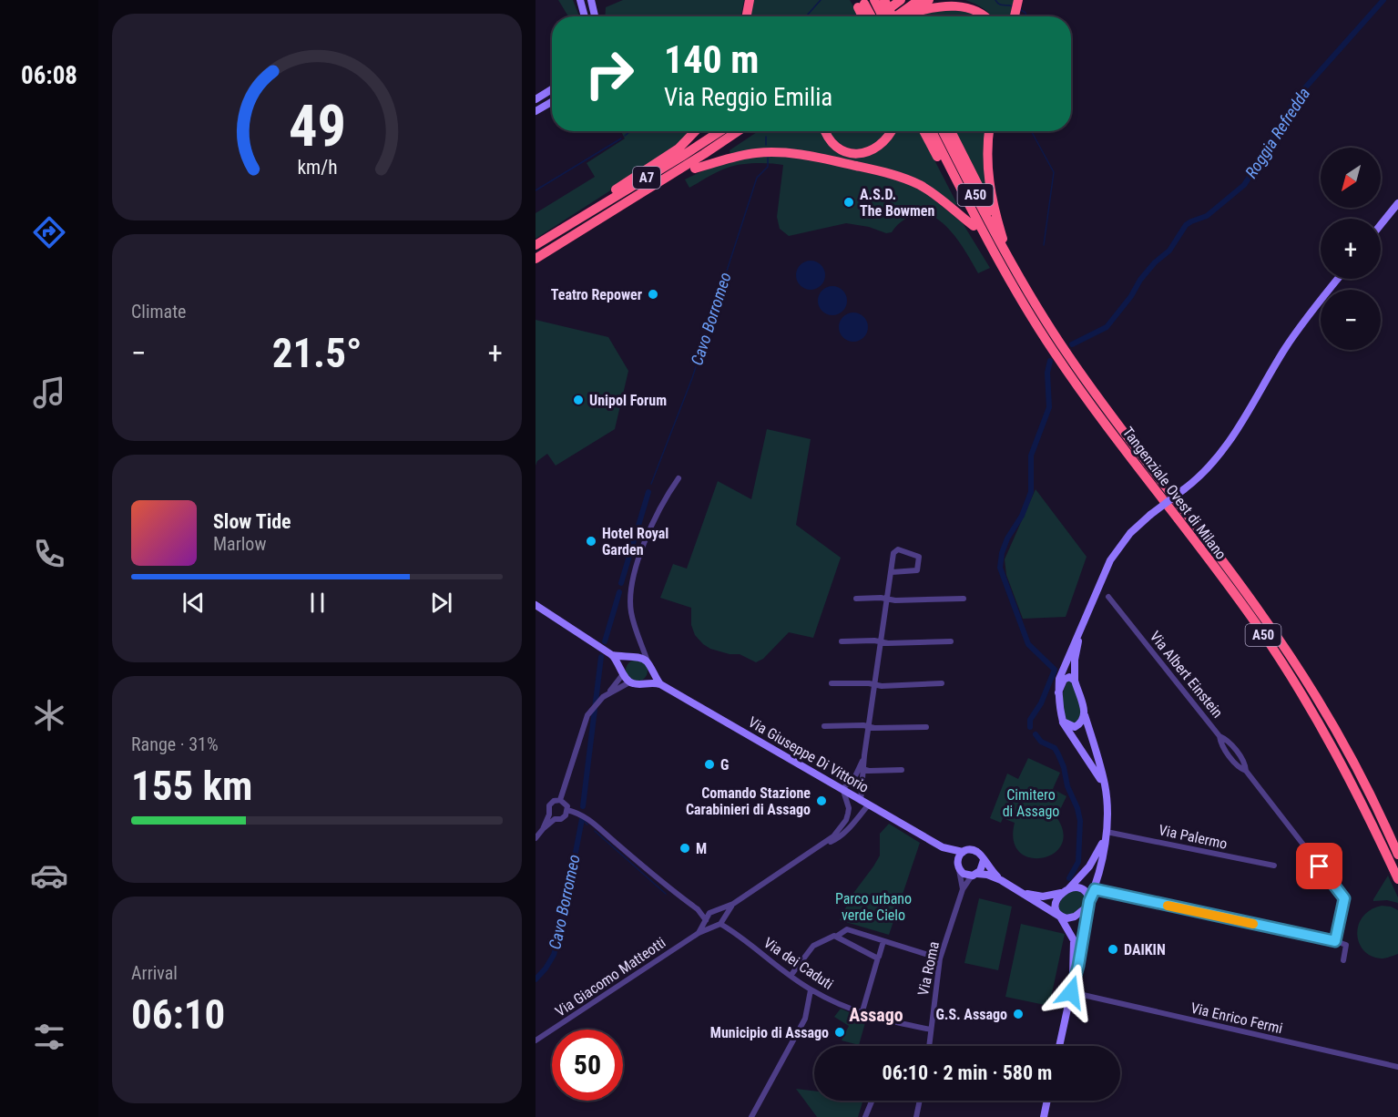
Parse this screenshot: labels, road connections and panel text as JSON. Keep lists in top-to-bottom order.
{
  "streets": {
    "highway": ["A7", "A50", "Tangenziale Ovest di Milano"],
    "main road": ["Via Giuseppe Di Vittorio"],
    "street": [
      "Via Albert Einstein",
      "Via Palermo",
      "Via dei Caduti",
      "Via Roma",
      "Via Giacomo Matteotti",
      "Via Enrico Fermi"
    ]
  },
  "crossings": [
    ["Via Giuseppe Di Vittorio", "Via Roma"],
    ["Via dei Caduti", "Via Roma"],
    ["Via dei Caduti", "Via Giacomo Matteotti"]
  ],
  "districts": ["Assago"],
  "water": ["Roggia Refredda", "Cavo Borromeo"],
  "parks": ["Cimitero di Assago", "Parco urbano verde Cielo"],
  "places": [
    "A.S.D. The Bowmen",
    "Teatro Repower",
    "Unipol Forum",
    "Hotel Royal Garden",
    "G",
    "Comando Stazione Carabinieri di Assago",
    "M",
    "DAIKIN",
    "G.S. Assago",
    "Municipio di Assago"
  ],
  "north": "bottom left",
  "page": {
    "tabs": "06:08",
    "turn": ["140 m", "Via Reggio Emilia"],
    "map_buttons": ["+", "−"],
    "tile": [
      "Climate",
      ["Range · 31%", "155 km"],
      ["Arrival", "06:10"]
    ],
    "heat": ["−", "21.5°", "+"],
    "song": ["Slow Tide", "Marlow"],
    "limit": "50",
    "trip": "06:10 · 2 min · 580 m",
    "gauge": ["49", "km/h"]
  }
}
